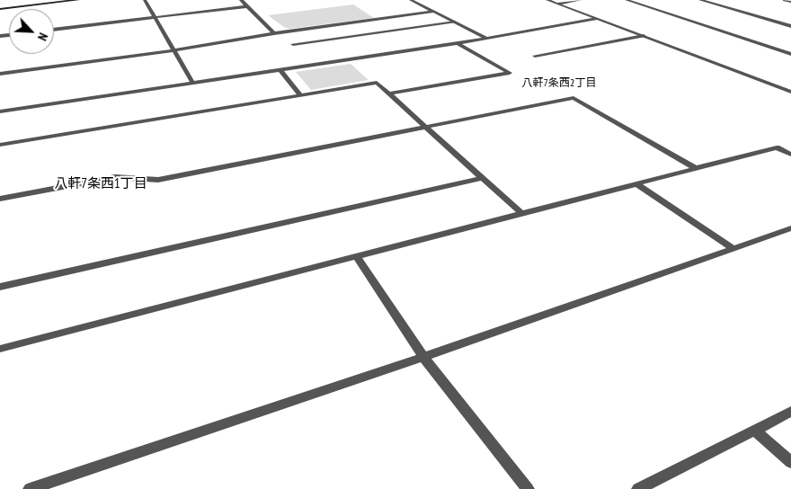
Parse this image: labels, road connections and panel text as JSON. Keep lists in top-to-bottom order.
{
  "districts": ["八軒7条西2丁目", "八軒7条西1丁目"],
  "north": "bottom right"
}
